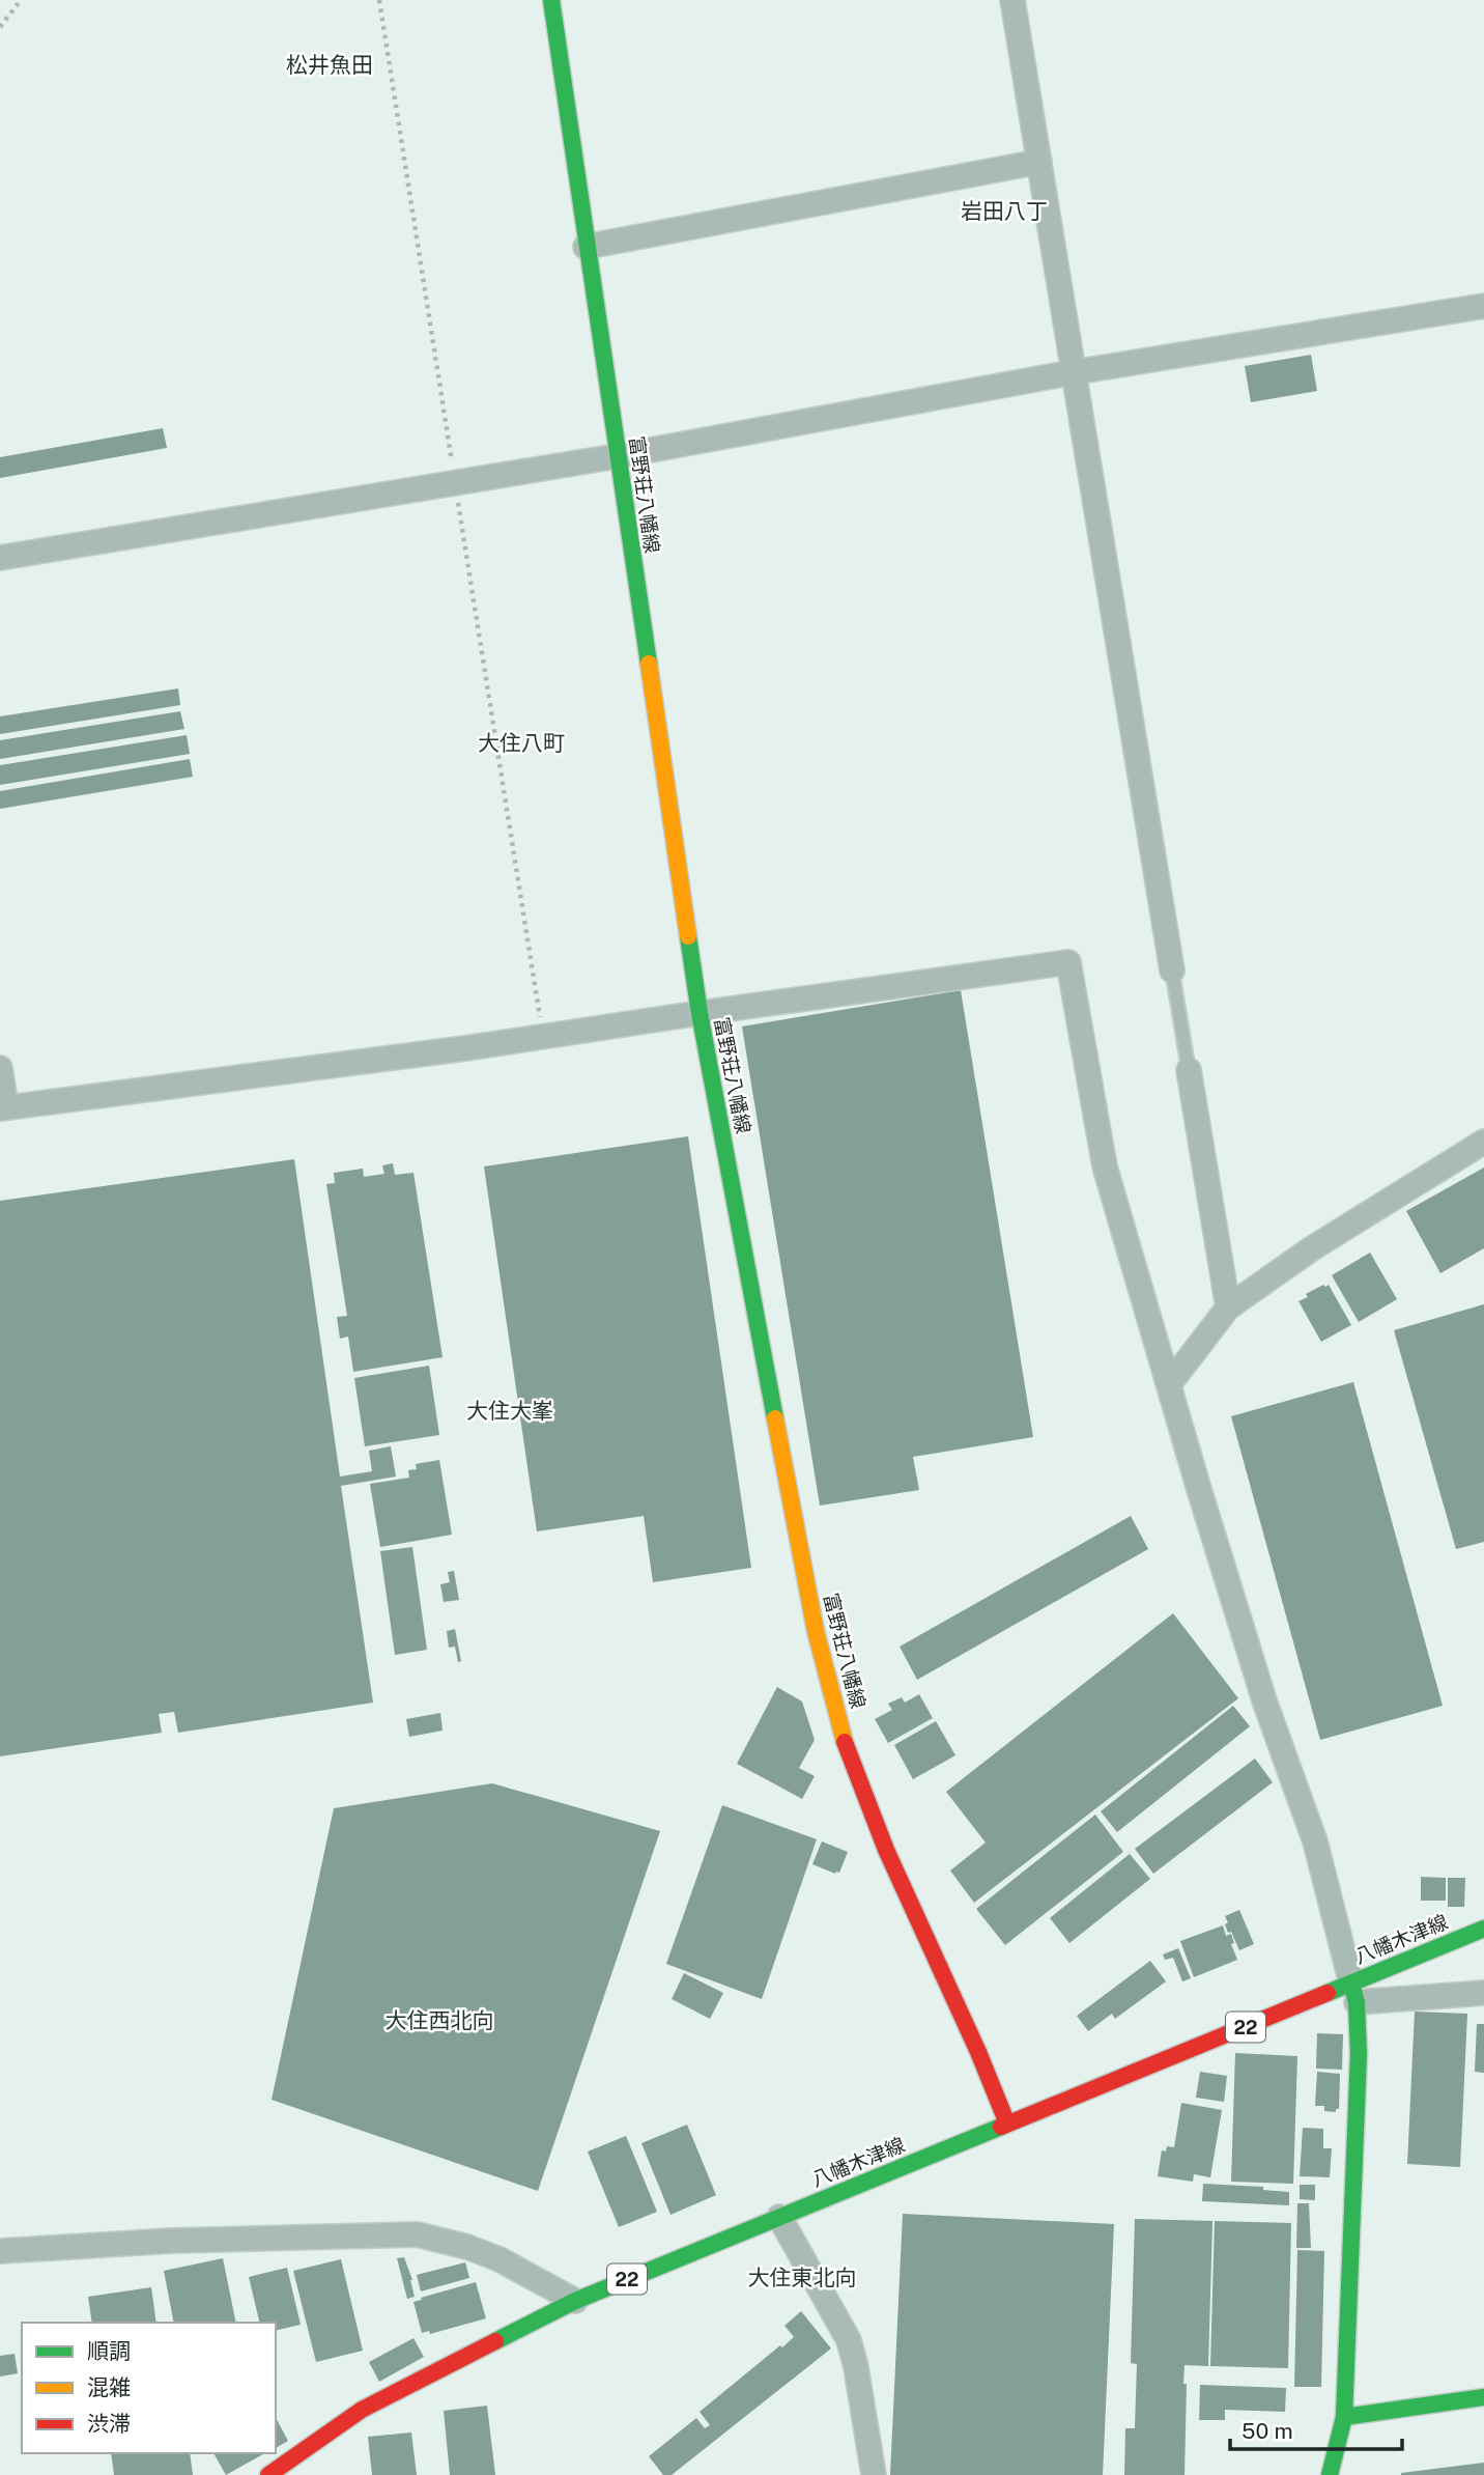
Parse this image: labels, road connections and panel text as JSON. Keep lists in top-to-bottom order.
{
  "streets": {
    "main road": ["富野荘八幡線", "八幡木津線", "22"]
  },
  "crossings": [
    ["富野荘八幡線", "八幡木津線"]
  ],
  "districts": [
    "松井魚田",
    "岩田八丁",
    "大住八町",
    "大住大峯",
    "大住西北向",
    "大住東北向"
  ],
  "legend": ["順調", "混雑", "渋滞"],
  "scale_bar": "50 m"
}
